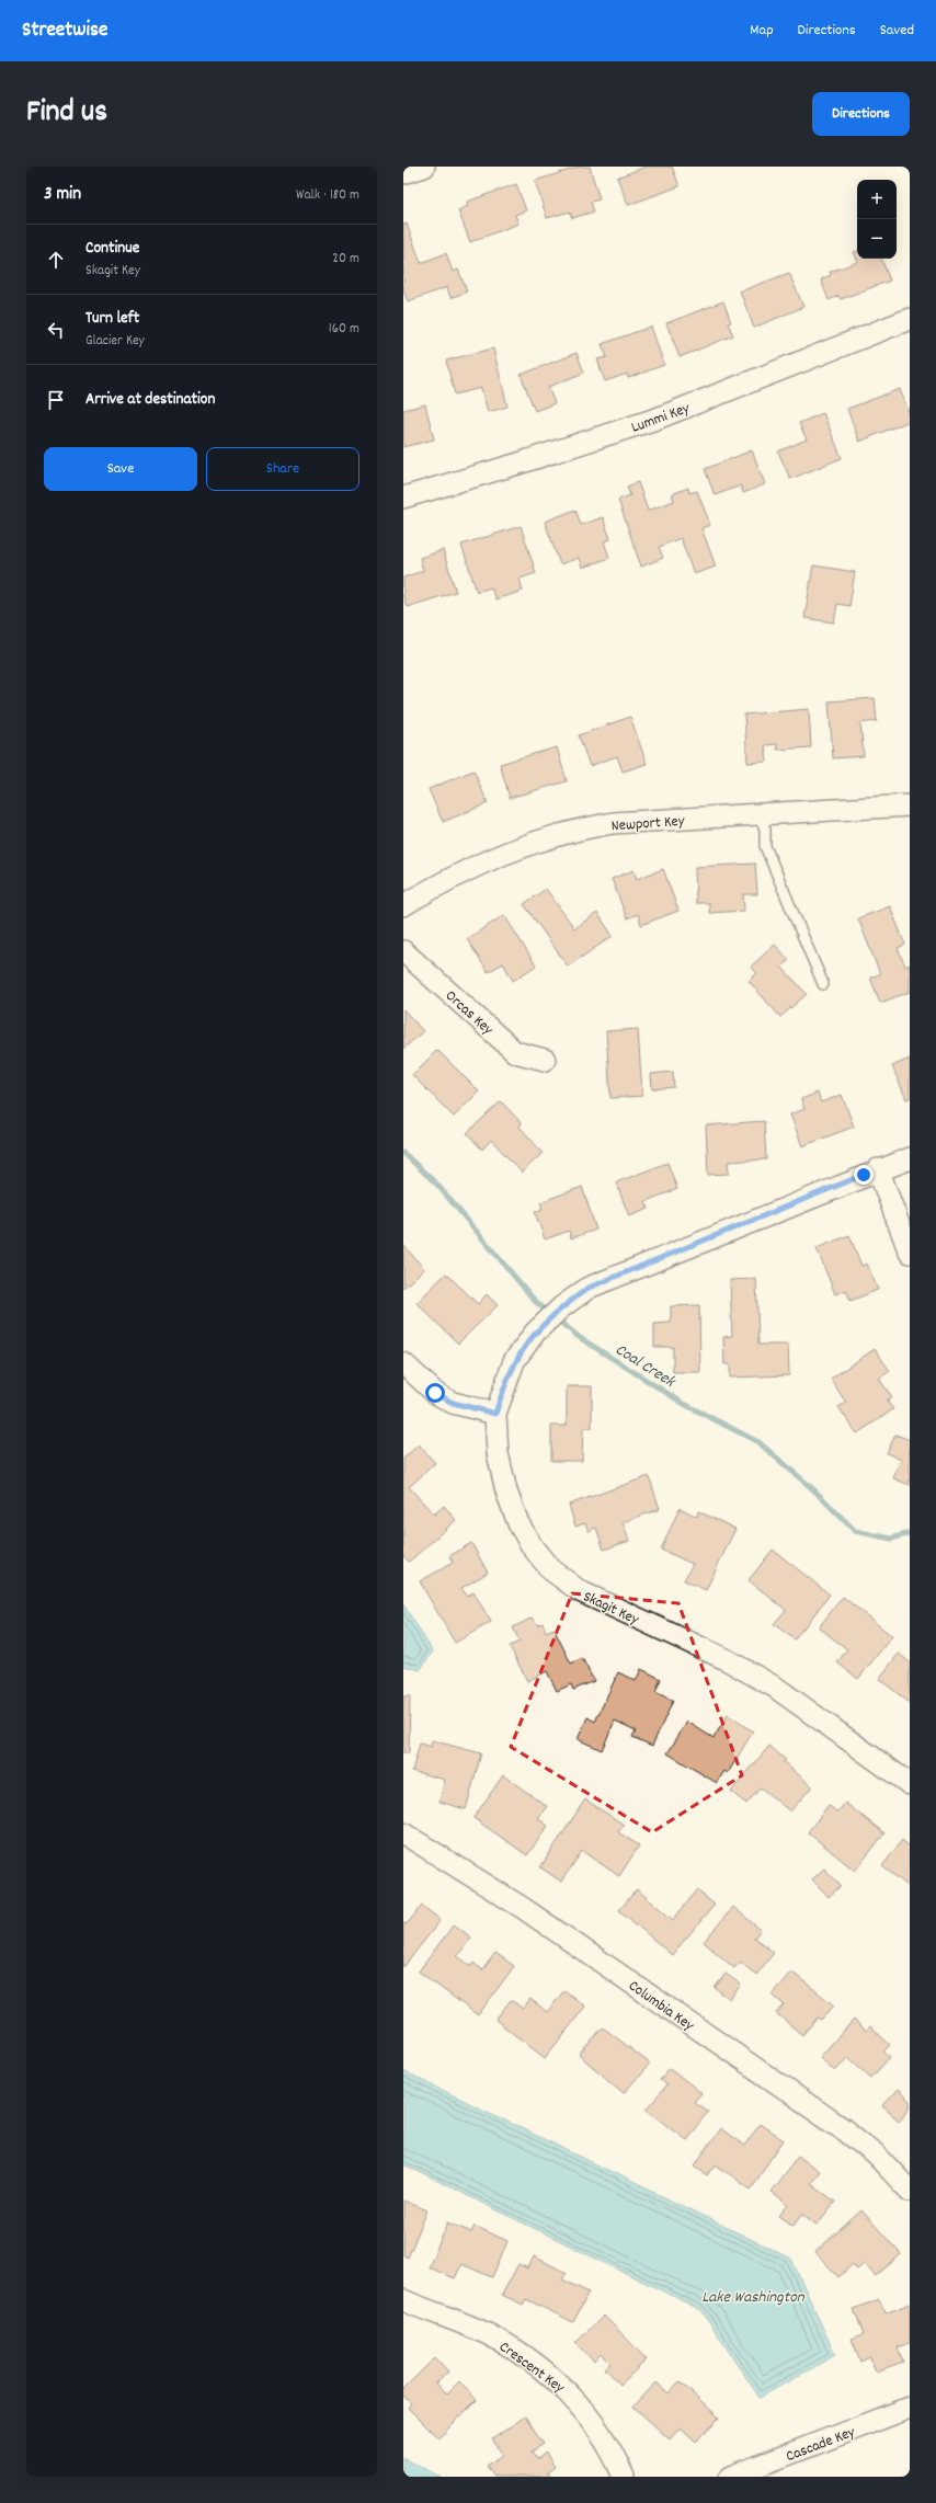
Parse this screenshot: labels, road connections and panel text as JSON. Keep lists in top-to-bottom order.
{
  "streets": {
    "street": [
      "Lummi Key",
      "Newport Key",
      "Orcas Key",
      "Skagit Key",
      "Columbia Key",
      "Crescent Key",
      "Cascade Key"
    ]
  },
  "water": ["Coal Creek", "Lake Washington"],
  "page": {
    "header": "Streetwise",
    "nav": ["Map", "Directions", "Saved"],
    "title": "Find us",
    "buttons": [
      "Directions",
      ["Save", "Share"]
    ],
    "heading": ["3 min", "Walk · 180 m"],
    "map_buttons": ["+", "−"],
    "list": [
      ["Continue", "Skagit Key", "20 m"],
      ["Turn left", "Glacier Key", "160 m"],
      "Arrive at destination"
    ]
  }
}
